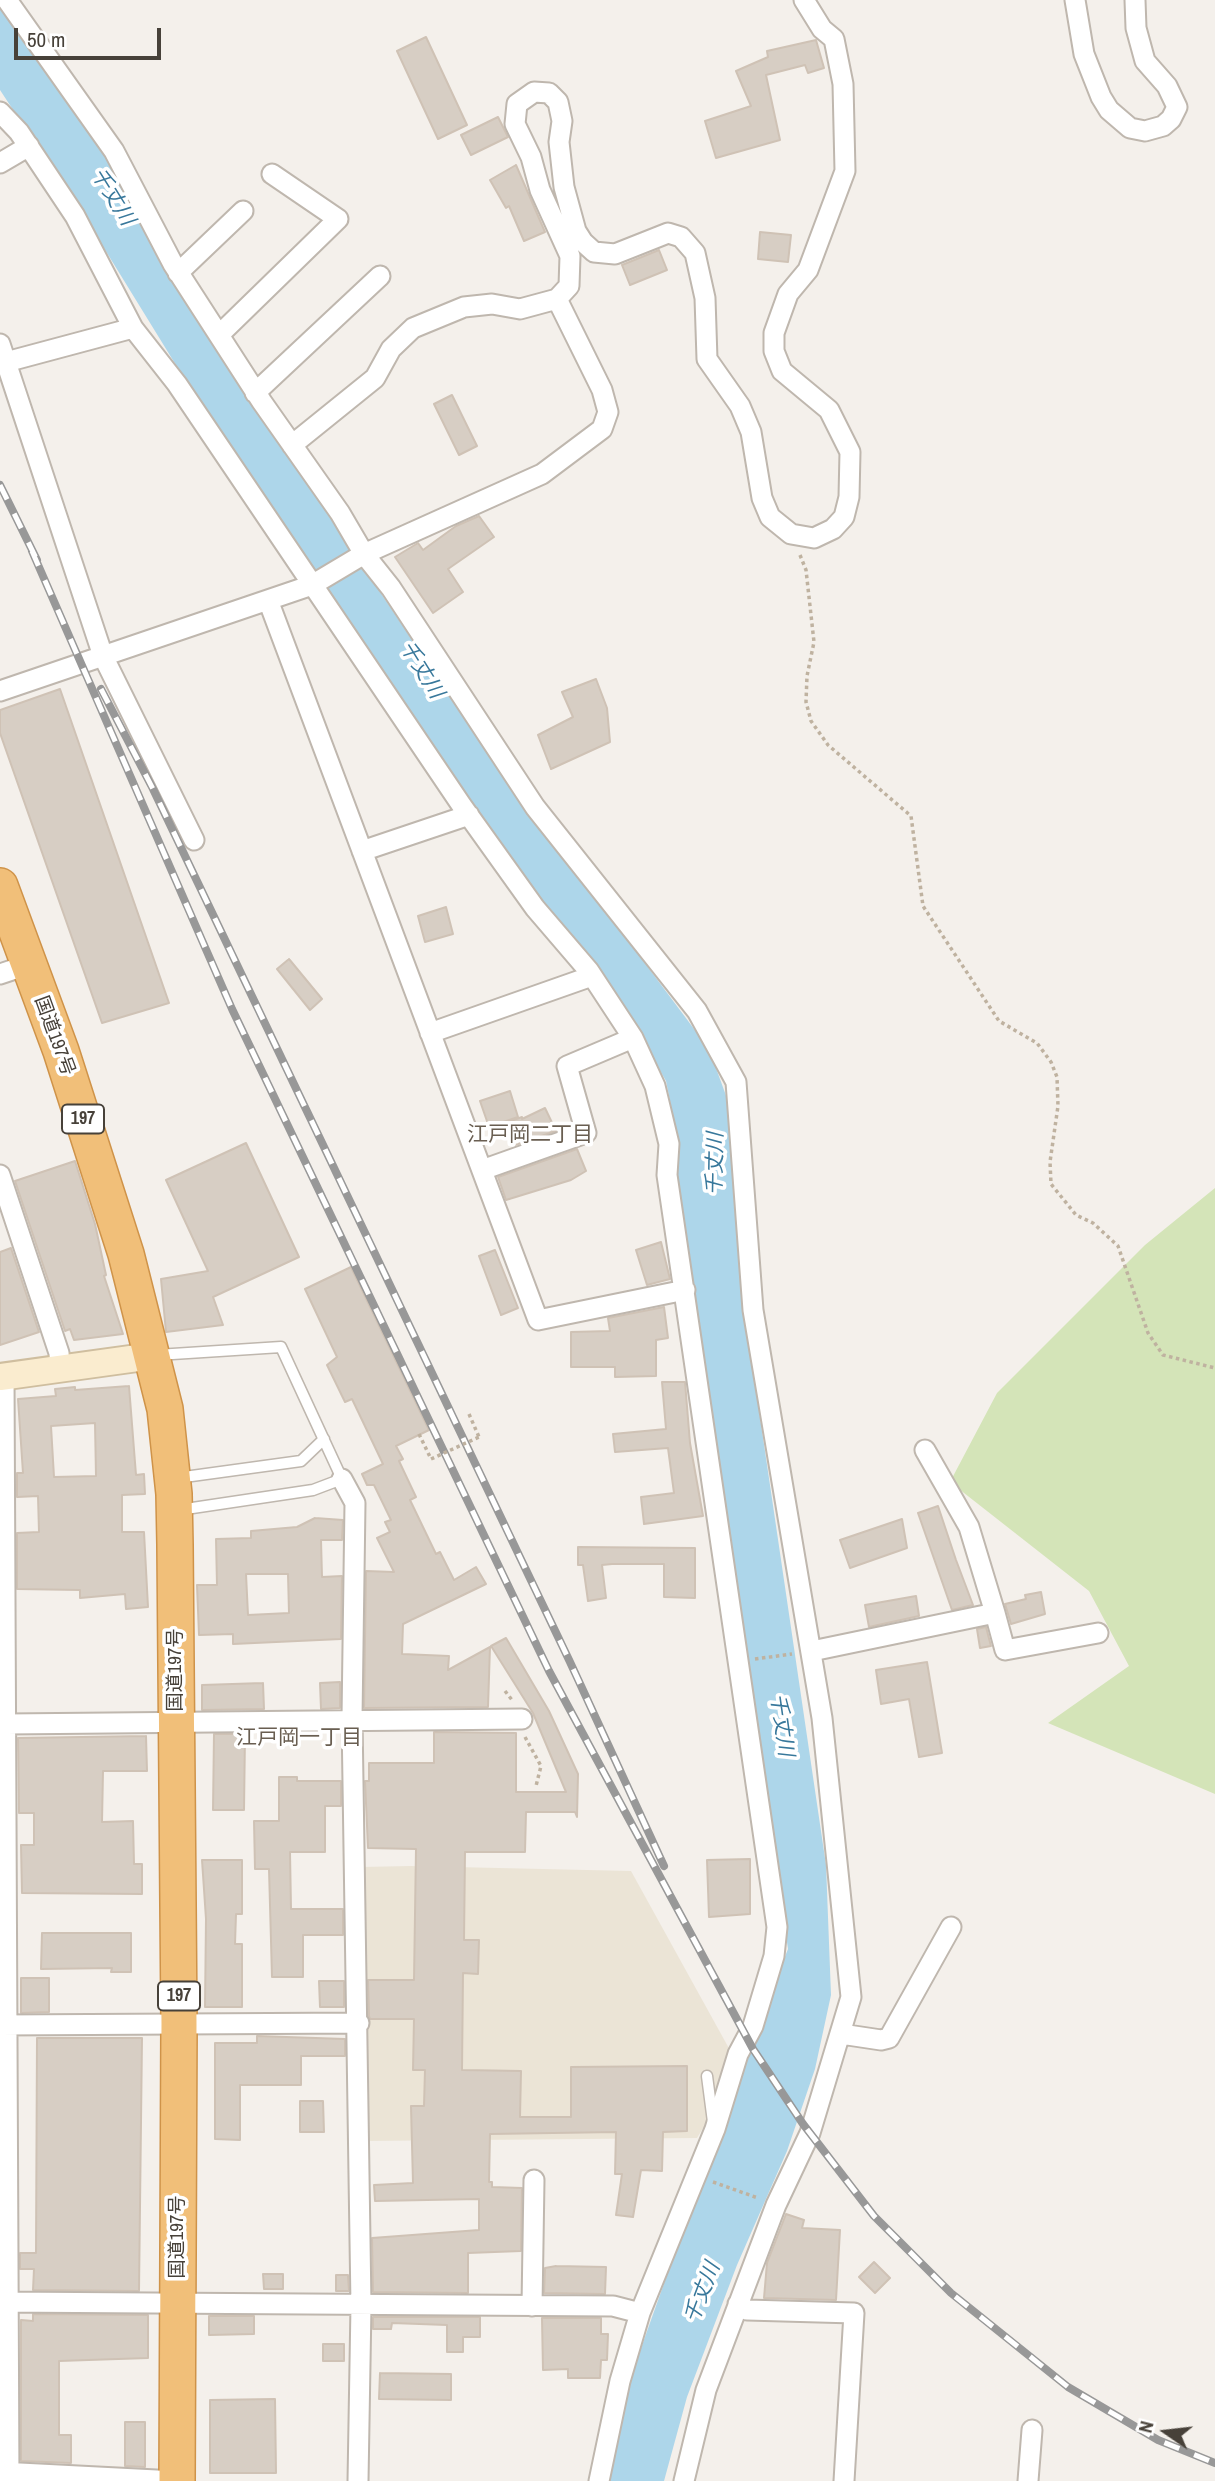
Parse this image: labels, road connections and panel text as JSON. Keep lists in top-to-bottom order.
{
  "streets": {
    "highway": ["国道197号", "197"]
  },
  "districts": ["江戸岡二丁目", "江戸岡一丁目"],
  "water": ["千丈川"],
  "scale_bar": "50 m",
  "north": "left"
}
